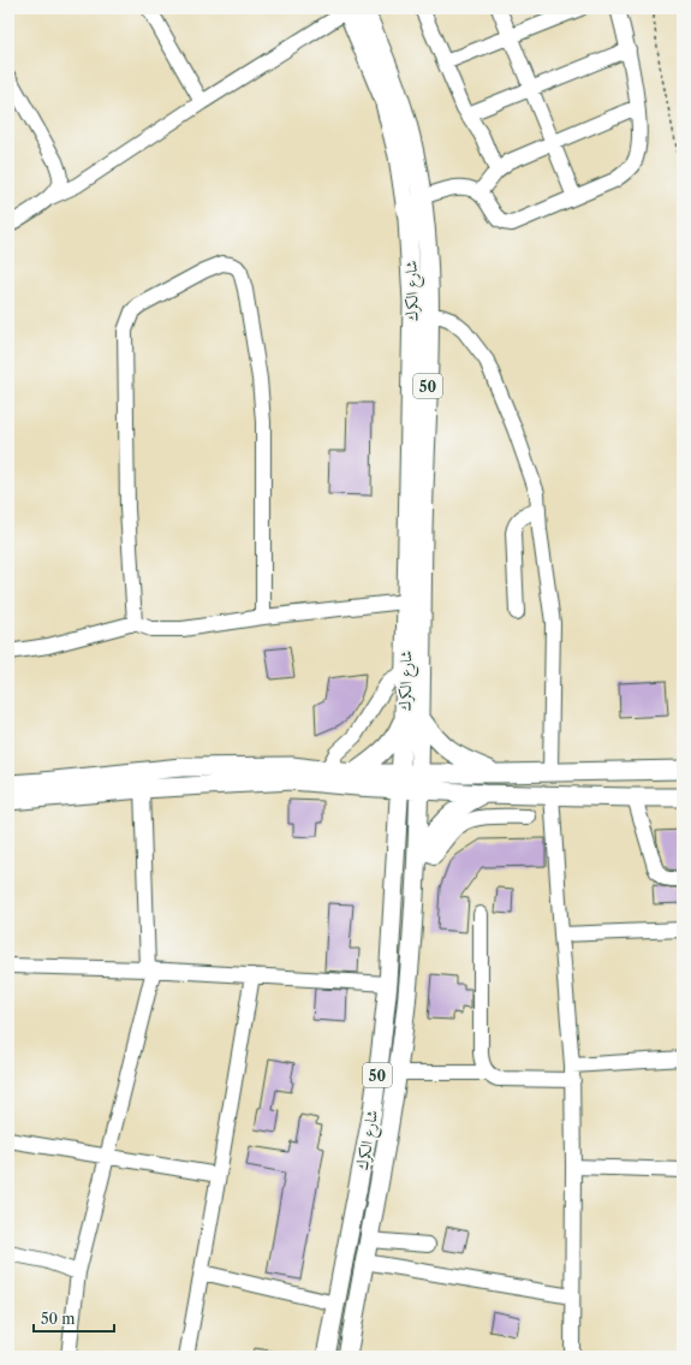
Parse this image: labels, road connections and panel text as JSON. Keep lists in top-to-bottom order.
{
  "streets": {
    "main road": ["شارع الكرك", "50"]
  },
  "scale_bar": "50 m"
}
